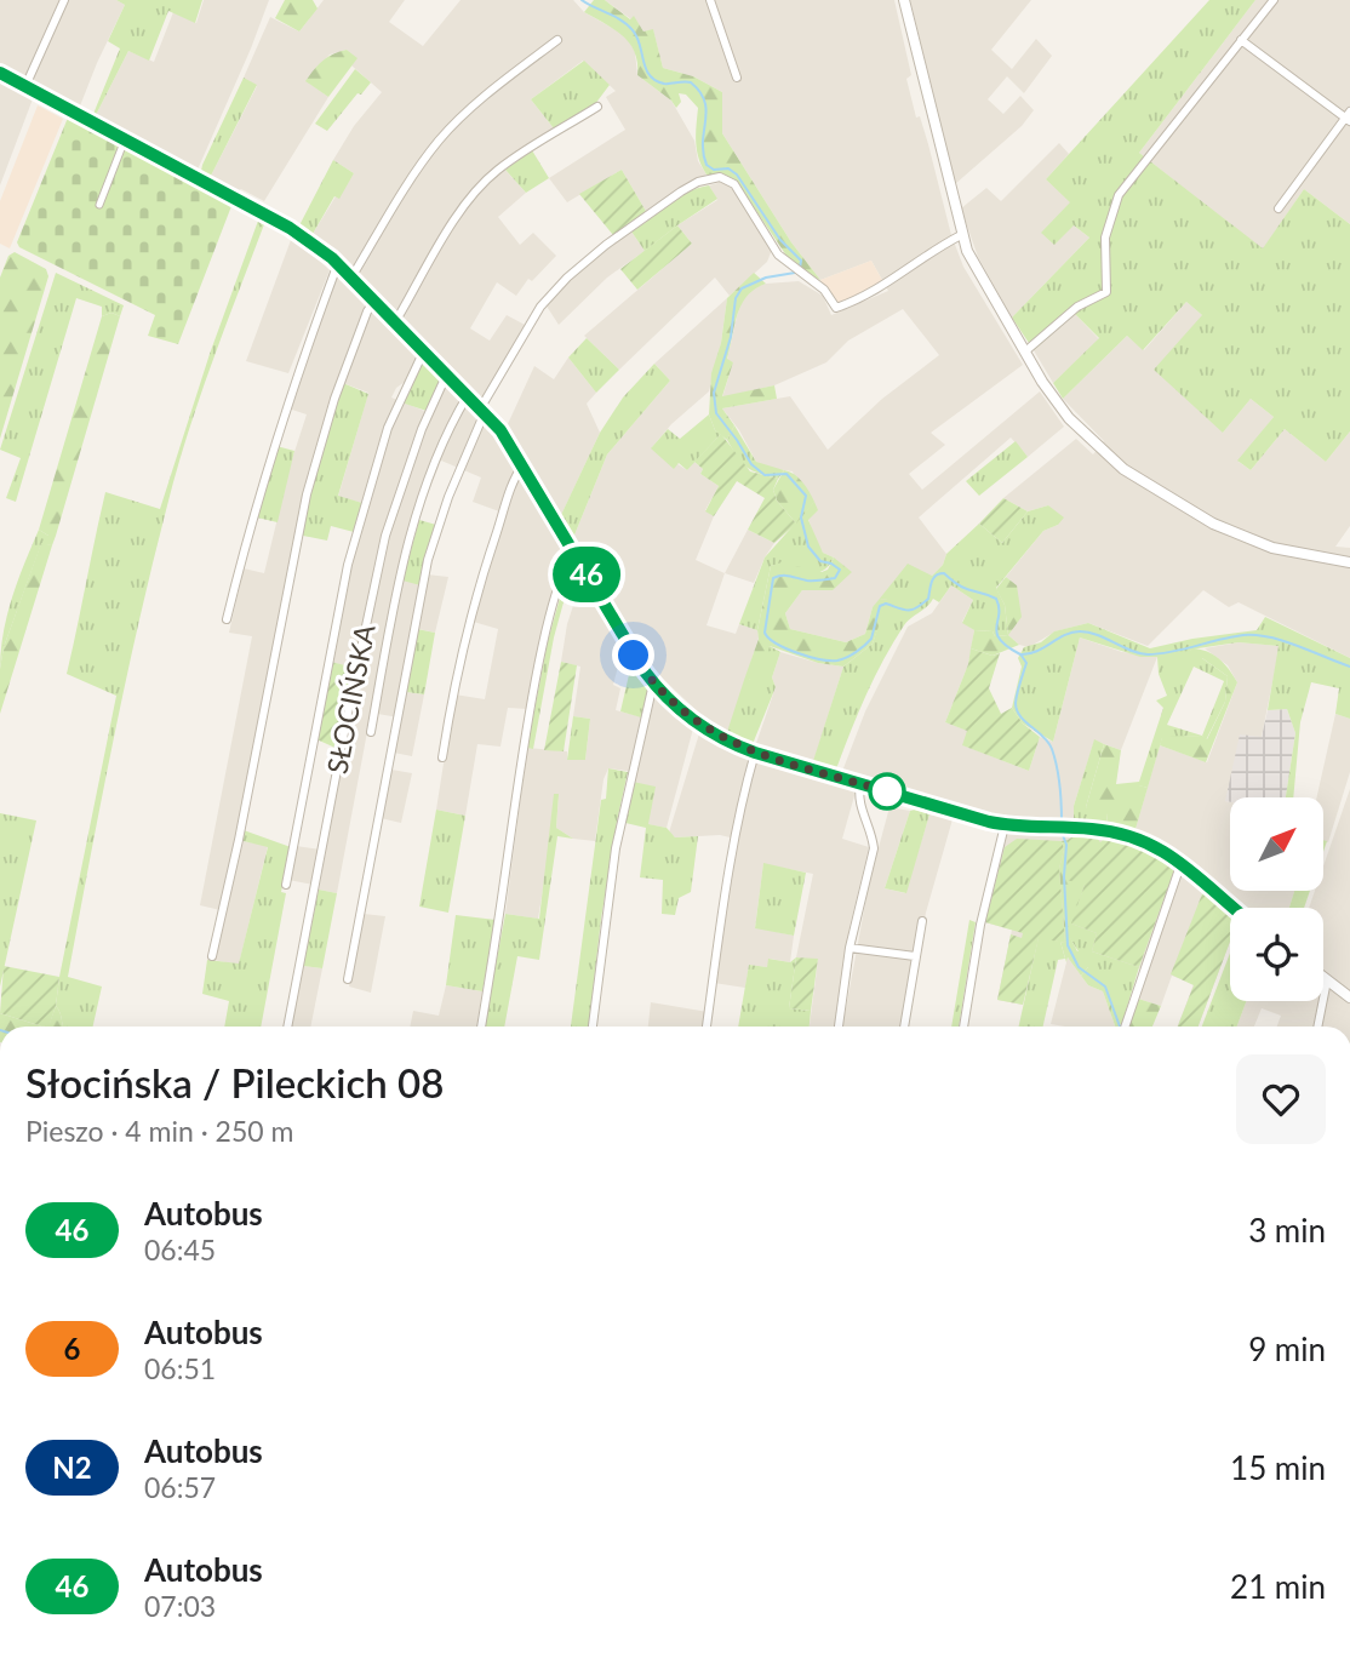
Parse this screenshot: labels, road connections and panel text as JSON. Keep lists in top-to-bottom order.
{
  "streets": {
    "street": ["SŁOCIŃSKA"]
  },
  "lines": ["bus line 46"],
  "north": "top right",
  "page": {
    "on_map": "46",
    "heading": ["Słocińska / Pileckich 08", "Pieszo · 4 min · 250 m"],
    "list": [
      {
        "mark": "46",
        "name": "Autobus",
        "note": "06:45",
        "value": "3 min"
      },
      {
        "mark": "6",
        "name": "Autobus",
        "note": "06:51",
        "value": "9 min"
      },
      {
        "mark": "N2",
        "name": "Autobus",
        "note": "06:57",
        "value": "15 min"
      },
      {
        "mark": "46",
        "name": "Autobus",
        "note": "07:03",
        "value": "21 min"
      }
    ]
  }
}
